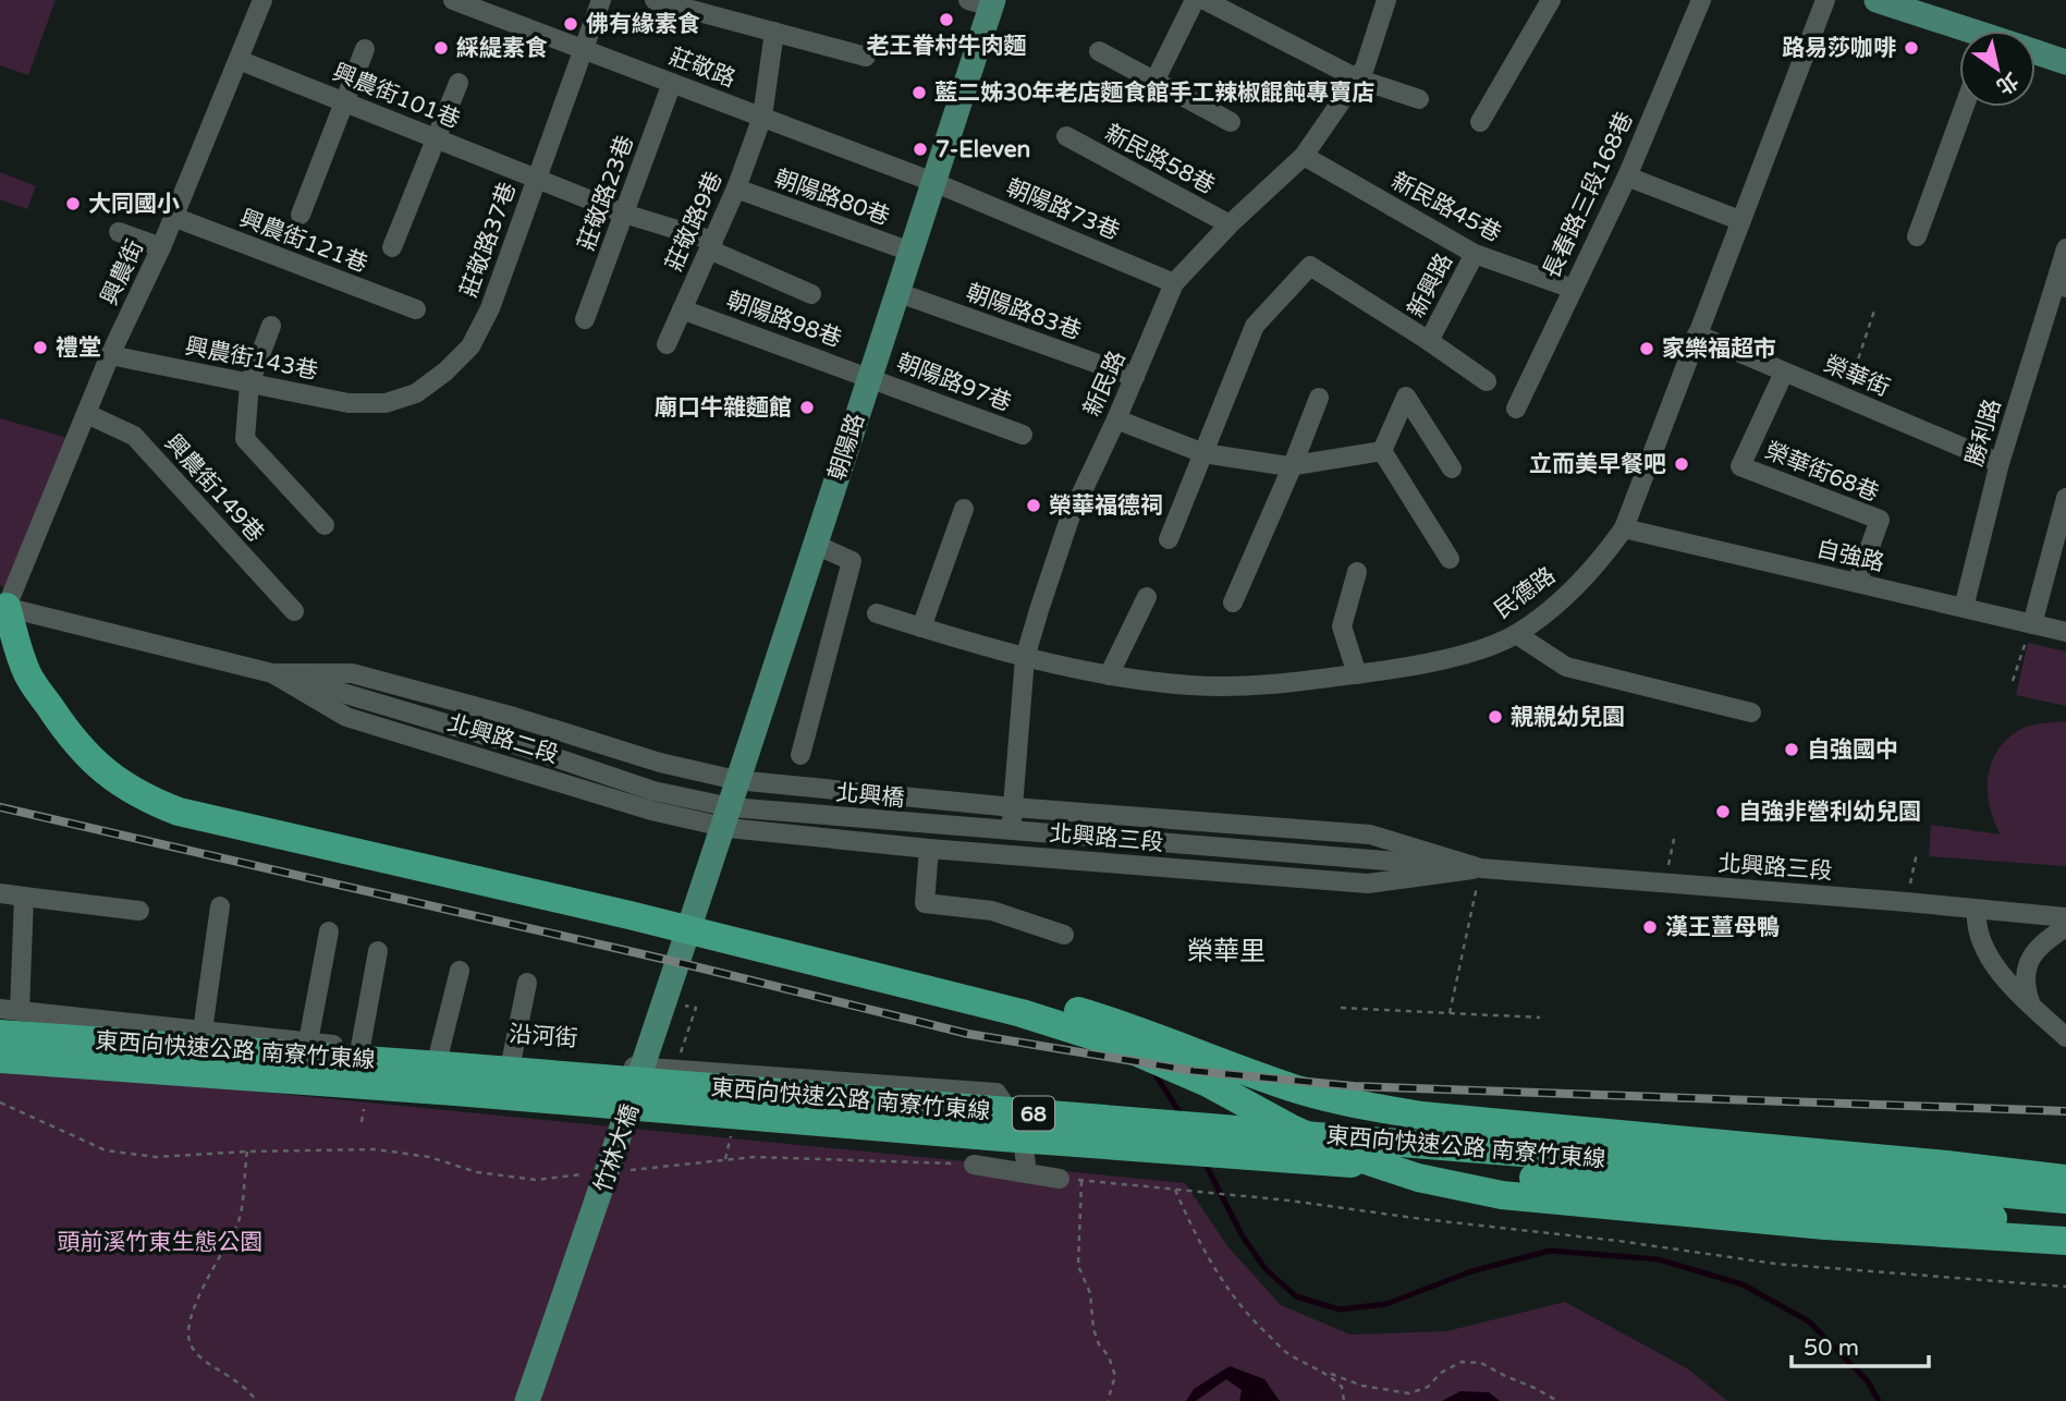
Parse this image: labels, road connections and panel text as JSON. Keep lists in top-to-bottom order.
{
  "streets": {
    "highway": ["東西向快速公路 南寮竹東線", "68"],
    "main road": ["朝陽路", "竹林大橋"],
    "street": [
      "莊敬路",
      "興農街101巷",
      "新民路58巷",
      "莊敬路23巷",
      "長春路三段168巷",
      "朝陽路80巷",
      "新民路45巷",
      "朝陽路73巷",
      "莊敬路9巷",
      "莊敬路37巷",
      "興農街121巷",
      "興農街",
      "新興路",
      "朝陽路83巷",
      "朝陽路98巷",
      "興農街143巷",
      "榮華街",
      "朝陽路97巷",
      "新民路",
      "勝利路",
      "榮華街68巷",
      "興農街149巷",
      "自強路",
      "民德路",
      "北興路二段",
      "北興橋",
      "北興路三段",
      "沿河街"
    ]
  },
  "crossings": [
    ["莊敬路", "莊敬路23巷"],
    ["莊敬路", "朝陽路73巷"],
    ["莊敬路", "莊敬路9巷"],
    ["莊敬路", "莊敬路37巷"],
    ["莊敬路", "朝陽路"],
    ["興農街101巷", "莊敬路23巷"],
    ["興農街101巷", "莊敬路9巷"],
    ["興農街101巷", "莊敬路37巷"],
    ["興農街101巷", "興農街"],
    ["新民路58巷", "新民路"],
    ["長春路三段168巷", "新民路45巷"],
    ["朝陽路80巷", "莊敬路9巷"],
    ["朝陽路80巷", "朝陽路"],
    ["新民路45巷", "新興路"],
    ["新民路45巷", "新民路"],
    ["朝陽路73巷", "新民路"],
    ["朝陽路73巷", "朝陽路"],
    ["莊敬路9巷", "朝陽路98巷"],
    ["莊敬路37巷", "興農街143巷"],
    ["興農街121巷", "興農街"],
    ["興農街", "興農街143巷"],
    ["興農街", "興農街149巷"],
    ["興農街", "北興路二段"],
    ["朝陽路83巷", "新民路"],
    ["朝陽路83巷", "朝陽路"],
    ["朝陽路98巷", "朝陽路97巷"],
    ["朝陽路98巷", "朝陽路"],
    ["榮華街", "勝利路"],
    ["榮華街", "榮華街68巷"],
    ["榮華街", "民德路"],
    ["朝陽路97巷", "朝陽路"],
    ["新民路", "民德路"],
    ["新民路", "北興路三段"],
    ["勝利路", "自強路"],
    ["朝陽路", "北興路二段"],
    ["朝陽路", "北興橋"],
    ["朝陽路", "北興路三段"],
    ["朝陽路", "竹林大橋"],
    ["榮華街68巷", "自強路"],
    ["自強路", "民德路"],
    ["北興路二段", "北興橋"],
    ["北興路二段", "北興路三段"],
    ["北興橋", "北興路三段"]
  ],
  "districts": ["榮華里"],
  "parks": ["頭前溪竹東生態公園"],
  "places": [
    "老王眷村牛肉麵",
    "佛有緣素食",
    "綵緹素食",
    "路易莎咖啡",
    "藍二姊30年老店麵食館手工辣椒餛飩專賣店",
    "7-Eleven",
    "大同國小",
    "禮堂",
    "家樂福超市",
    "廟口牛雜麵館",
    "立而美早餐吧",
    "榮華福德祠",
    "親親幼兒園",
    "自強國中",
    "自強非營利幼兒園",
    "漢王薑母鴨"
  ],
  "scale_bar": "50 m",
  "north": "bottom right"
}
